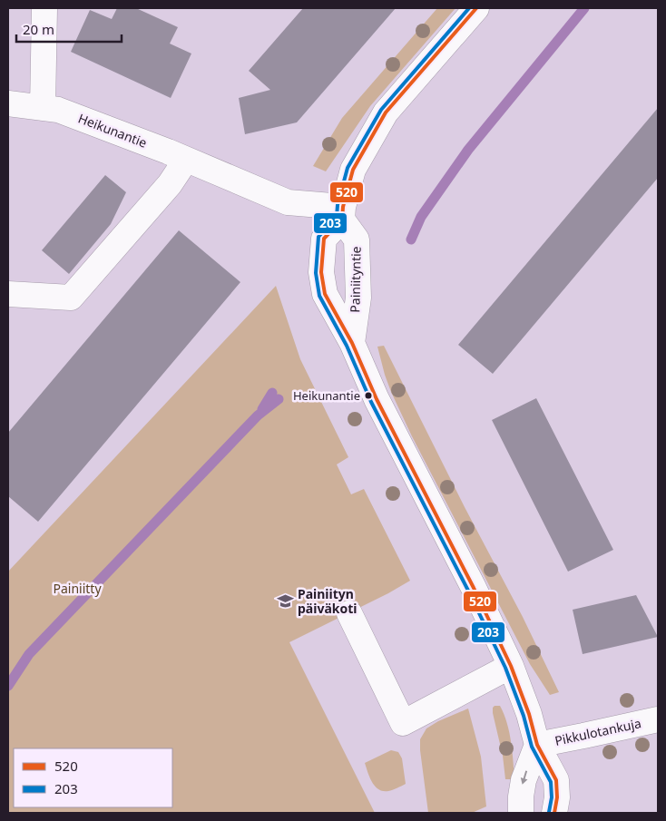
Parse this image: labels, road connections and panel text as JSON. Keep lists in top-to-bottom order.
{
  "streets": {
    "street": ["Heikunantie", "Painiityntie", "Pikkulotankuja"]
  },
  "crossings": [
    ["Heikunantie", "Painiityntie"],
    ["Painiityntie", "Pikkulotankuja"]
  ],
  "parks": ["Painiitty"],
  "places": {
    "other": ["Heikunantie"],
    "school or university": ["Painiityn päiväkoti"]
  },
  "lines": ["transit line 520", "transit line 203"],
  "legend": ["520", "203"],
  "scale_bar": "20 m"
}
